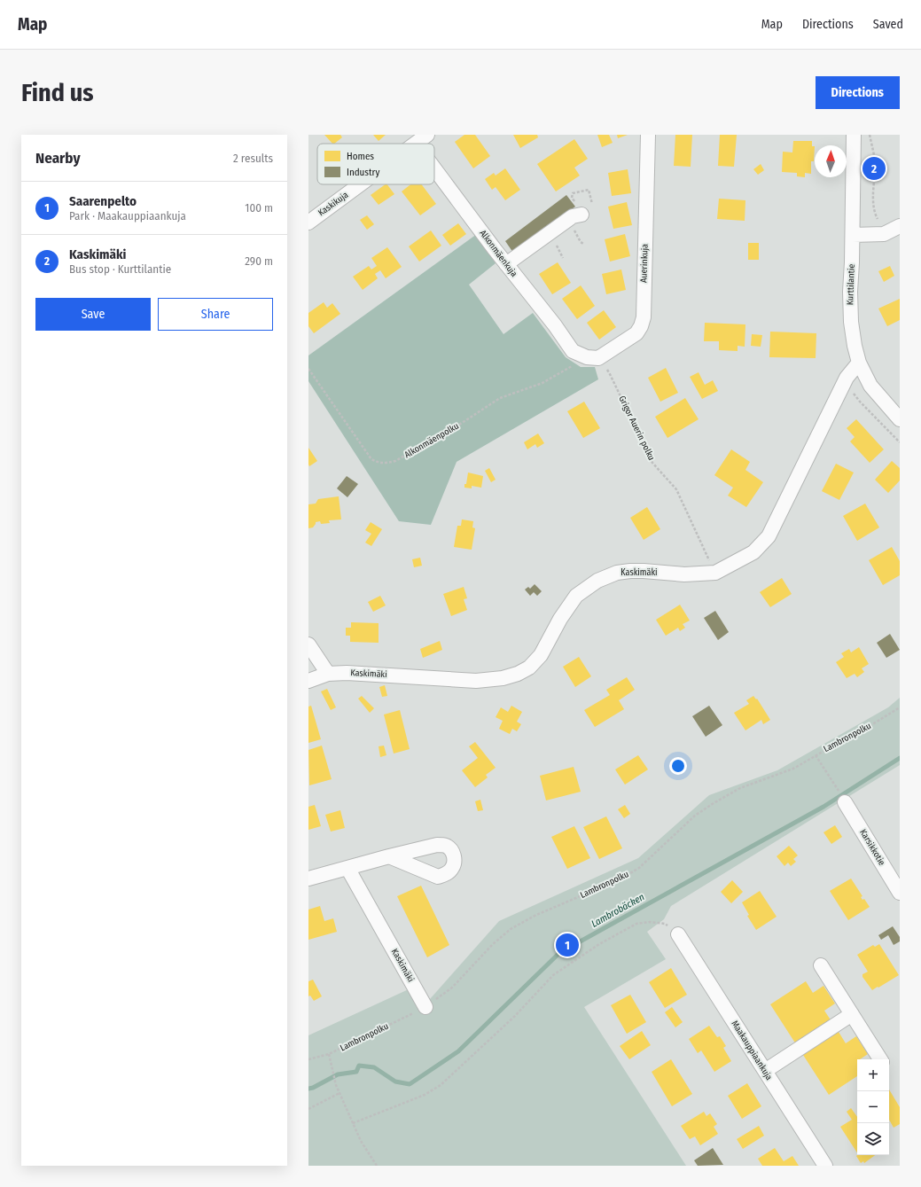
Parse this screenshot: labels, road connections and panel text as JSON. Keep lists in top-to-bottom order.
{
  "streets": {
    "street": [
      "Kaskikuja",
      "Alkonmäenkuja",
      "Auerinkuja",
      "Kurttilantie",
      "Kaskimäki",
      "Karsikkotie",
      "Maakauppiaankuja"
    ],
    "path": ["Grigor Auerin polku", "Alkonmäenpolku", "Lambronpolku"]
  },
  "crossings": [
    ["Alkonmäenkuja", "Auerinkuja"],
    ["Alkonmäenkuja", "Grigor Auerin polku"],
    ["Alkonmäenkuja", "Alkonmäenpolku"],
    ["Auerinkuja", "Grigor Auerin polku"],
    ["Auerinkuja", "Alkonmäenpolku"],
    ["Kurttilantie", "Kaskimäki"],
    ["Grigor Auerin polku", "Alkonmäenpolku"],
    ["Grigor Auerin polku", "Kaskimäki"],
    ["Kaskimäki", "Lambronpolku"]
  ],
  "water": ["Lambrobäcken"],
  "legend": ["Homes", "Industry"],
  "north": "top",
  "page": {
    "header": "Map",
    "nav": ["Map", "Directions", "Saved"],
    "buttons": [
      "Directions",
      ["Save", "Share"]
    ],
    "title": "Find us",
    "heading": ["Nearby", "2 results"],
    "pins": ["2", "1"],
    "list": [
      {
        "mark": "1",
        "name": "Saarenpelto",
        "note": "Park · Maakauppiaankuja",
        "value": "100 m"
      },
      {
        "mark": "2",
        "name": "Kaskimäki",
        "note": "Bus stop · Kurttilantie",
        "value": "290 m"
      }
    ],
    "map_buttons": ["+", "−"]
  }
}
